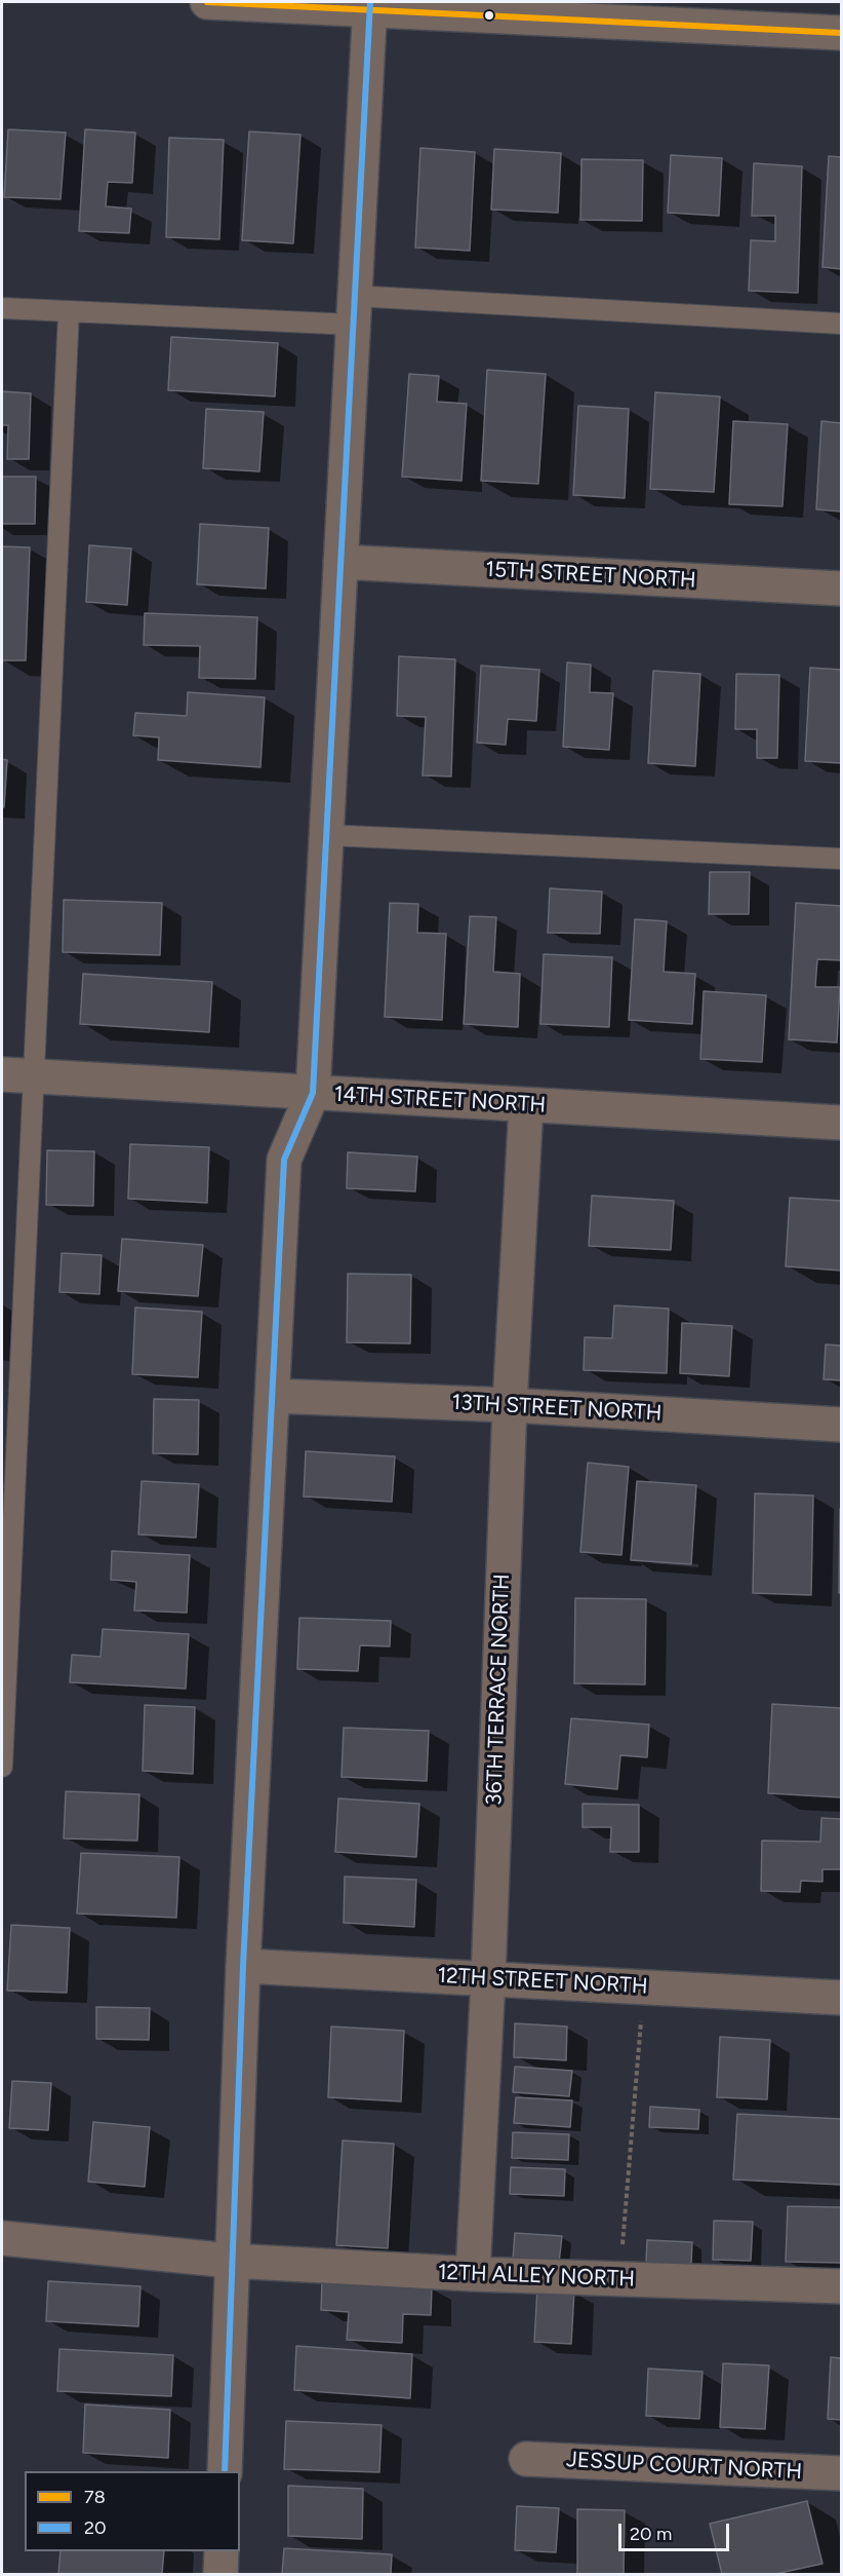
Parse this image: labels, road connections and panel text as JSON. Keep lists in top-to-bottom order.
{
  "streets": {
    "street": [
      "15TH STREET NORTH",
      "14TH STREET NORTH",
      "13TH STREET NORTH",
      "36TH TERRACE NORTH",
      "12TH STREET NORTH",
      "12TH ALLEY NORTH",
      "JESSUP COURT NORTH"
    ]
  },
  "crossings": [
    ["14TH STREET NORTH", "36TH TERRACE NORTH"],
    ["13TH STREET NORTH", "36TH TERRACE NORTH"],
    ["36TH TERRACE NORTH", "12TH STREET NORTH"],
    ["36TH TERRACE NORTH", "12TH ALLEY NORTH"]
  ],
  "lines": ["transit line 78", "transit line 20"],
  "legend": ["78", "20"],
  "scale_bar": "20 m"
}
